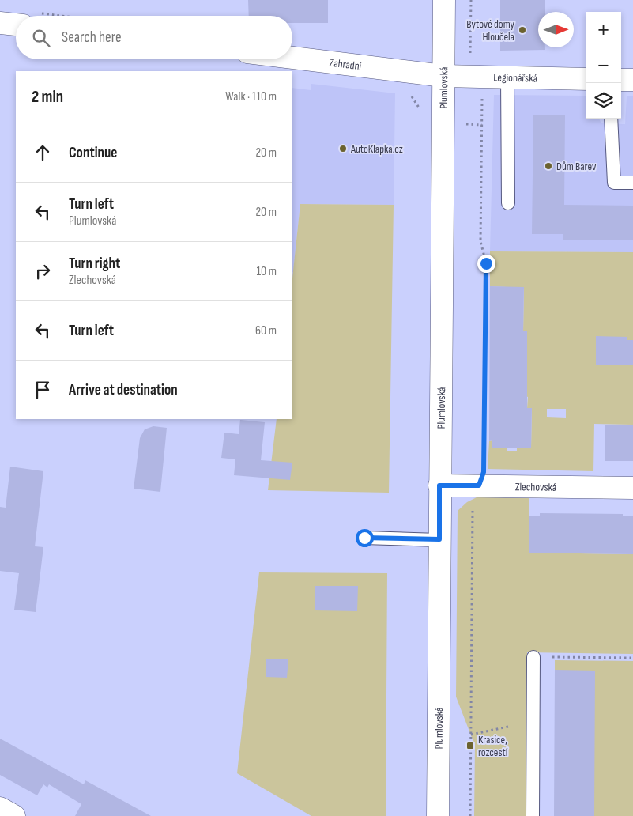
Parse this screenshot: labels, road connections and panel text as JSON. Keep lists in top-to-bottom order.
{
  "streets": {
    "main road": [
      "Zahradní",
      "Legionářská",
      "Plumlovská",
      "Zlechovská"
    ]
  },
  "crossings": [
    ["Zahradní", "Legionářská"],
    ["Zahradní", "Plumlovská"],
    ["Legionářská", "Plumlovská"],
    ["Plumlovská", "Zlechovská"]
  ],
  "places": {
    "other": ["Bytové domy Hloučela", "AutoKlapka.cz", "Dům Barev"],
    "transit": ["Krasice, rozcestí"]
  },
  "north": "right",
  "page": {
    "map_buttons": ["+", "−"],
    "search": "Search here",
    "heading": ["2 min", "Walk · 110 m"],
    "list": [
      ["Continue", "20 m"],
      ["Turn left", "Plumlovská", "20 m"],
      ["Turn right", "Zlechovská", "10 m"],
      ["Turn left", "60 m"],
      "Arrive at destination"
    ]
  }
}
